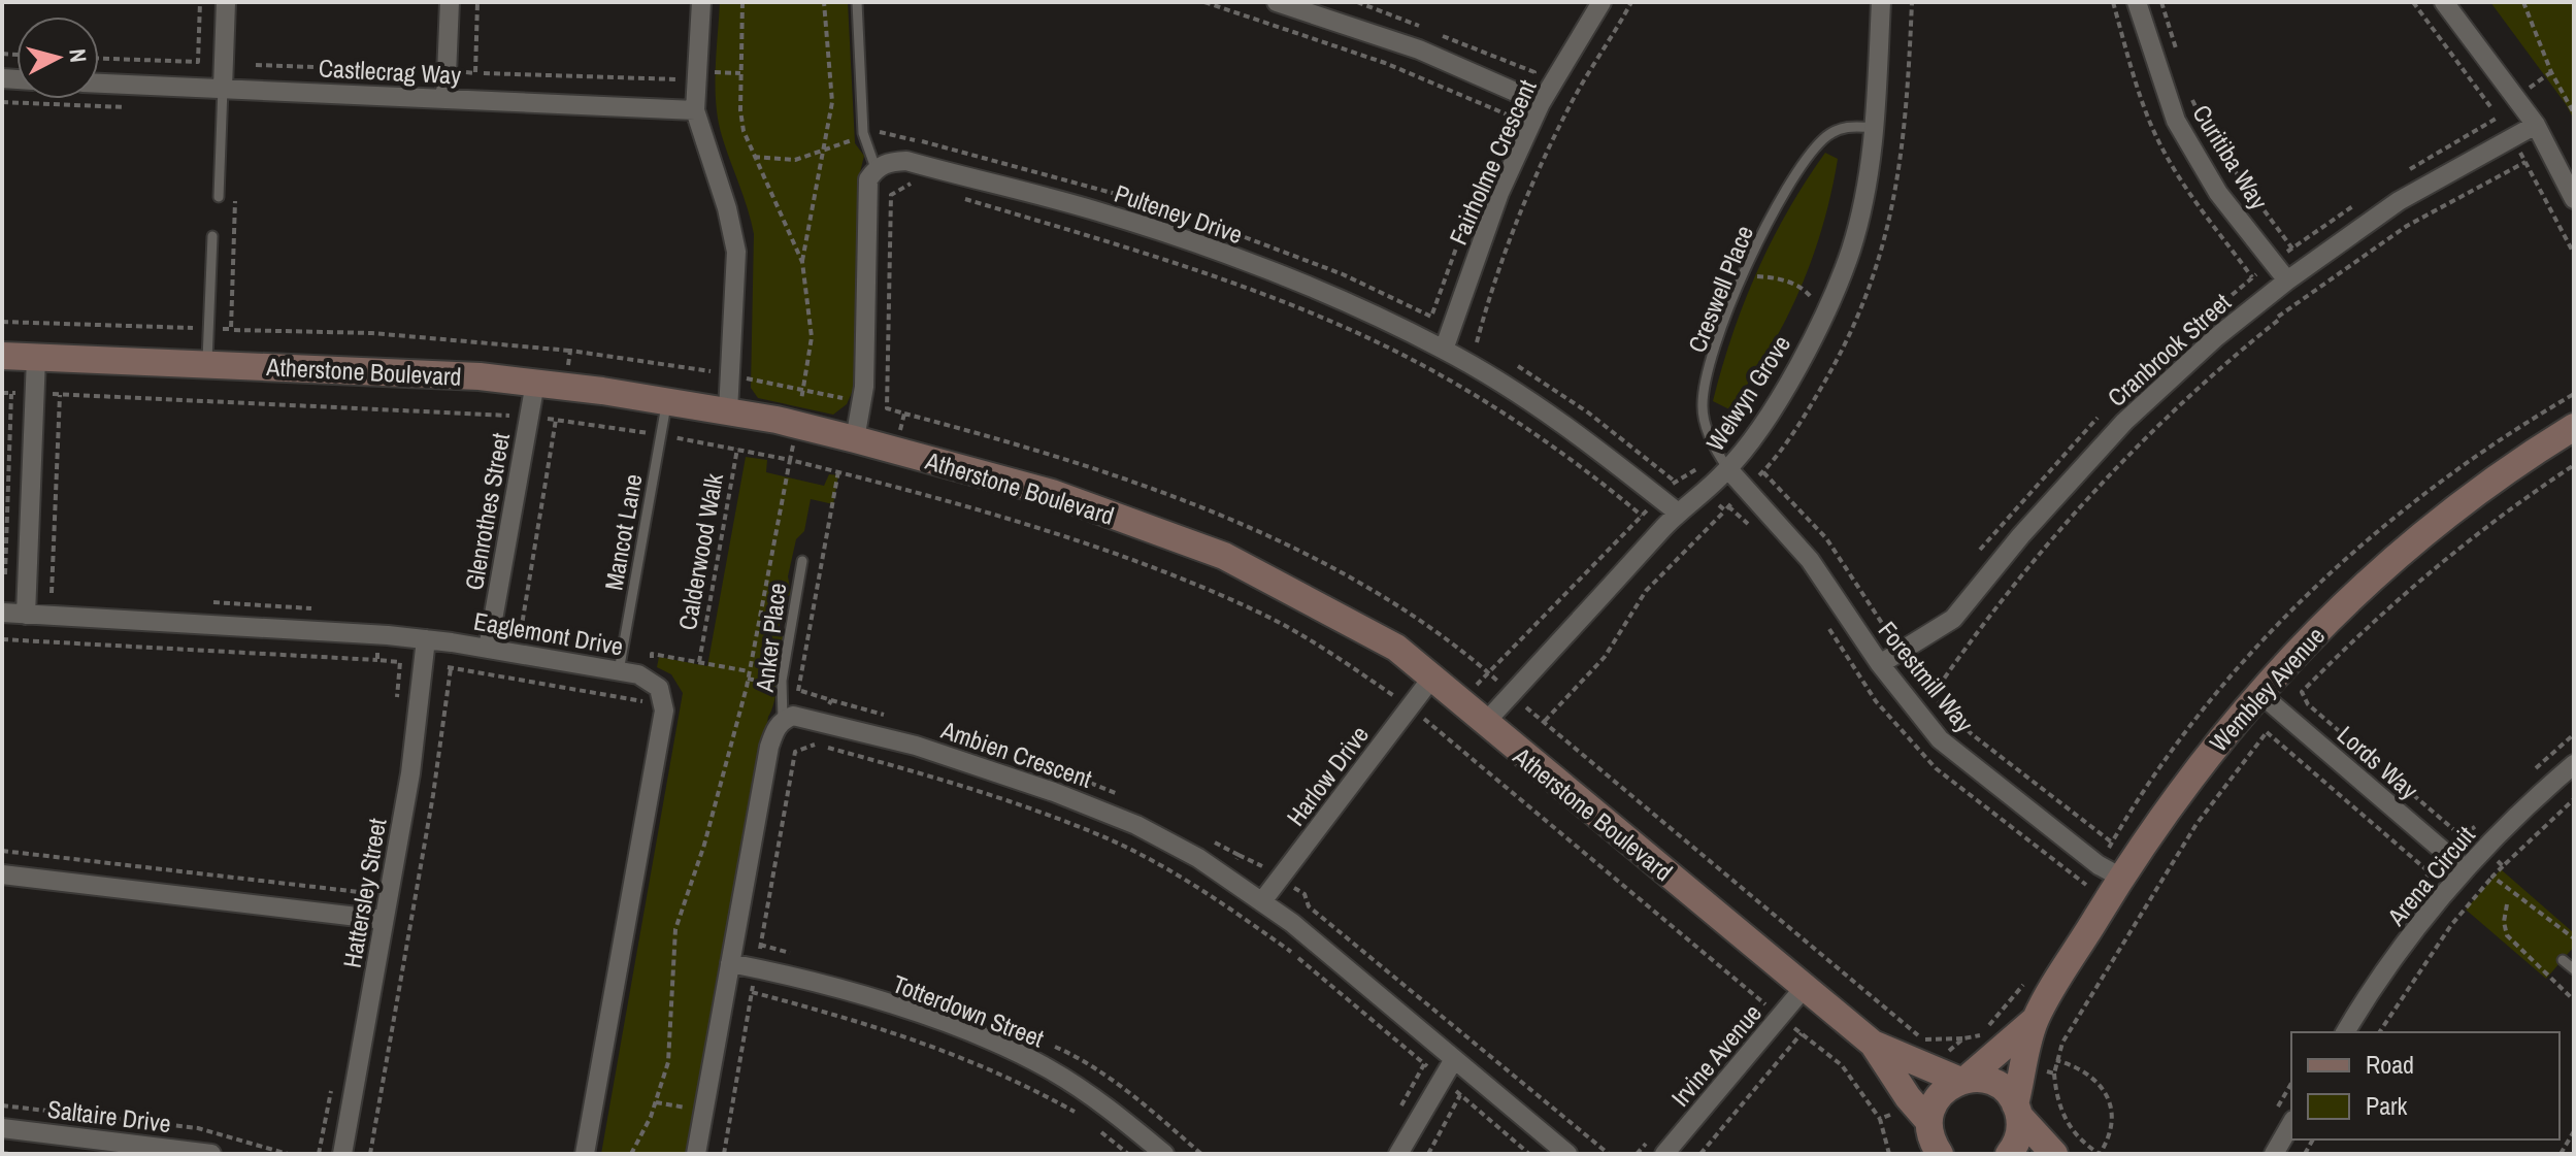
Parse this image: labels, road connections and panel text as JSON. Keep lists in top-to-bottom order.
{
  "streets": {
    "street": [
      "Castlecrag Way",
      "Curitiba Way",
      "Fairholme Crescent",
      "Pulteney Drive",
      "Cranbrook Street",
      "Atherstone Boulevard",
      "Welwyn Grove",
      "Glenrothes Street",
      "Eaglemont Drive",
      "Forestmill Way",
      "Wembley Avenue",
      "Ambien Crescent",
      "Lords Way",
      "Harlow Drive",
      "Arena Circuit",
      "Hattersley Street",
      "Totterdown Street",
      "Irvine Avenue",
      "Saltaire Drive"
    ],
    "lane": ["Creswell Place", "Mancot Lane", "Anker Place"],
    "path": ["Calderwood Walk"]
  },
  "crossings": [
    ["Curitiba Way", "Cranbrook Street"],
    ["Fairholme Crescent", "Pulteney Drive"],
    ["Pulteney Drive", "Welwyn Grove"],
    ["Creswell Place", "Welwyn Grove"],
    ["Creswell Place", "Forestmill Way"],
    ["Cranbrook Street", "Forestmill Way"],
    ["Atherstone Boulevard", "Welwyn Grove"],
    ["Atherstone Boulevard", "Glenrothes Street"],
    ["Atherstone Boulevard", "Mancot Lane"],
    ["Atherstone Boulevard", "Wembley Avenue"],
    ["Atherstone Boulevard", "Harlow Drive"],
    ["Atherstone Boulevard", "Irvine Avenue"],
    ["Welwyn Grove", "Forestmill Way"],
    ["Glenrothes Street", "Eaglemont Drive"],
    ["Mancot Lane", "Eaglemont Drive"],
    ["Eaglemont Drive", "Hattersley Street"],
    ["Anker Place", "Ambien Crescent"],
    ["Forestmill Way", "Wembley Avenue"],
    ["Wembley Avenue", "Lords Way"],
    ["Ambien Crescent", "Harlow Drive"],
    ["Lords Way", "Arena Circuit"]
  ],
  "legend": ["Road", "Park"],
  "north": "right"
}
